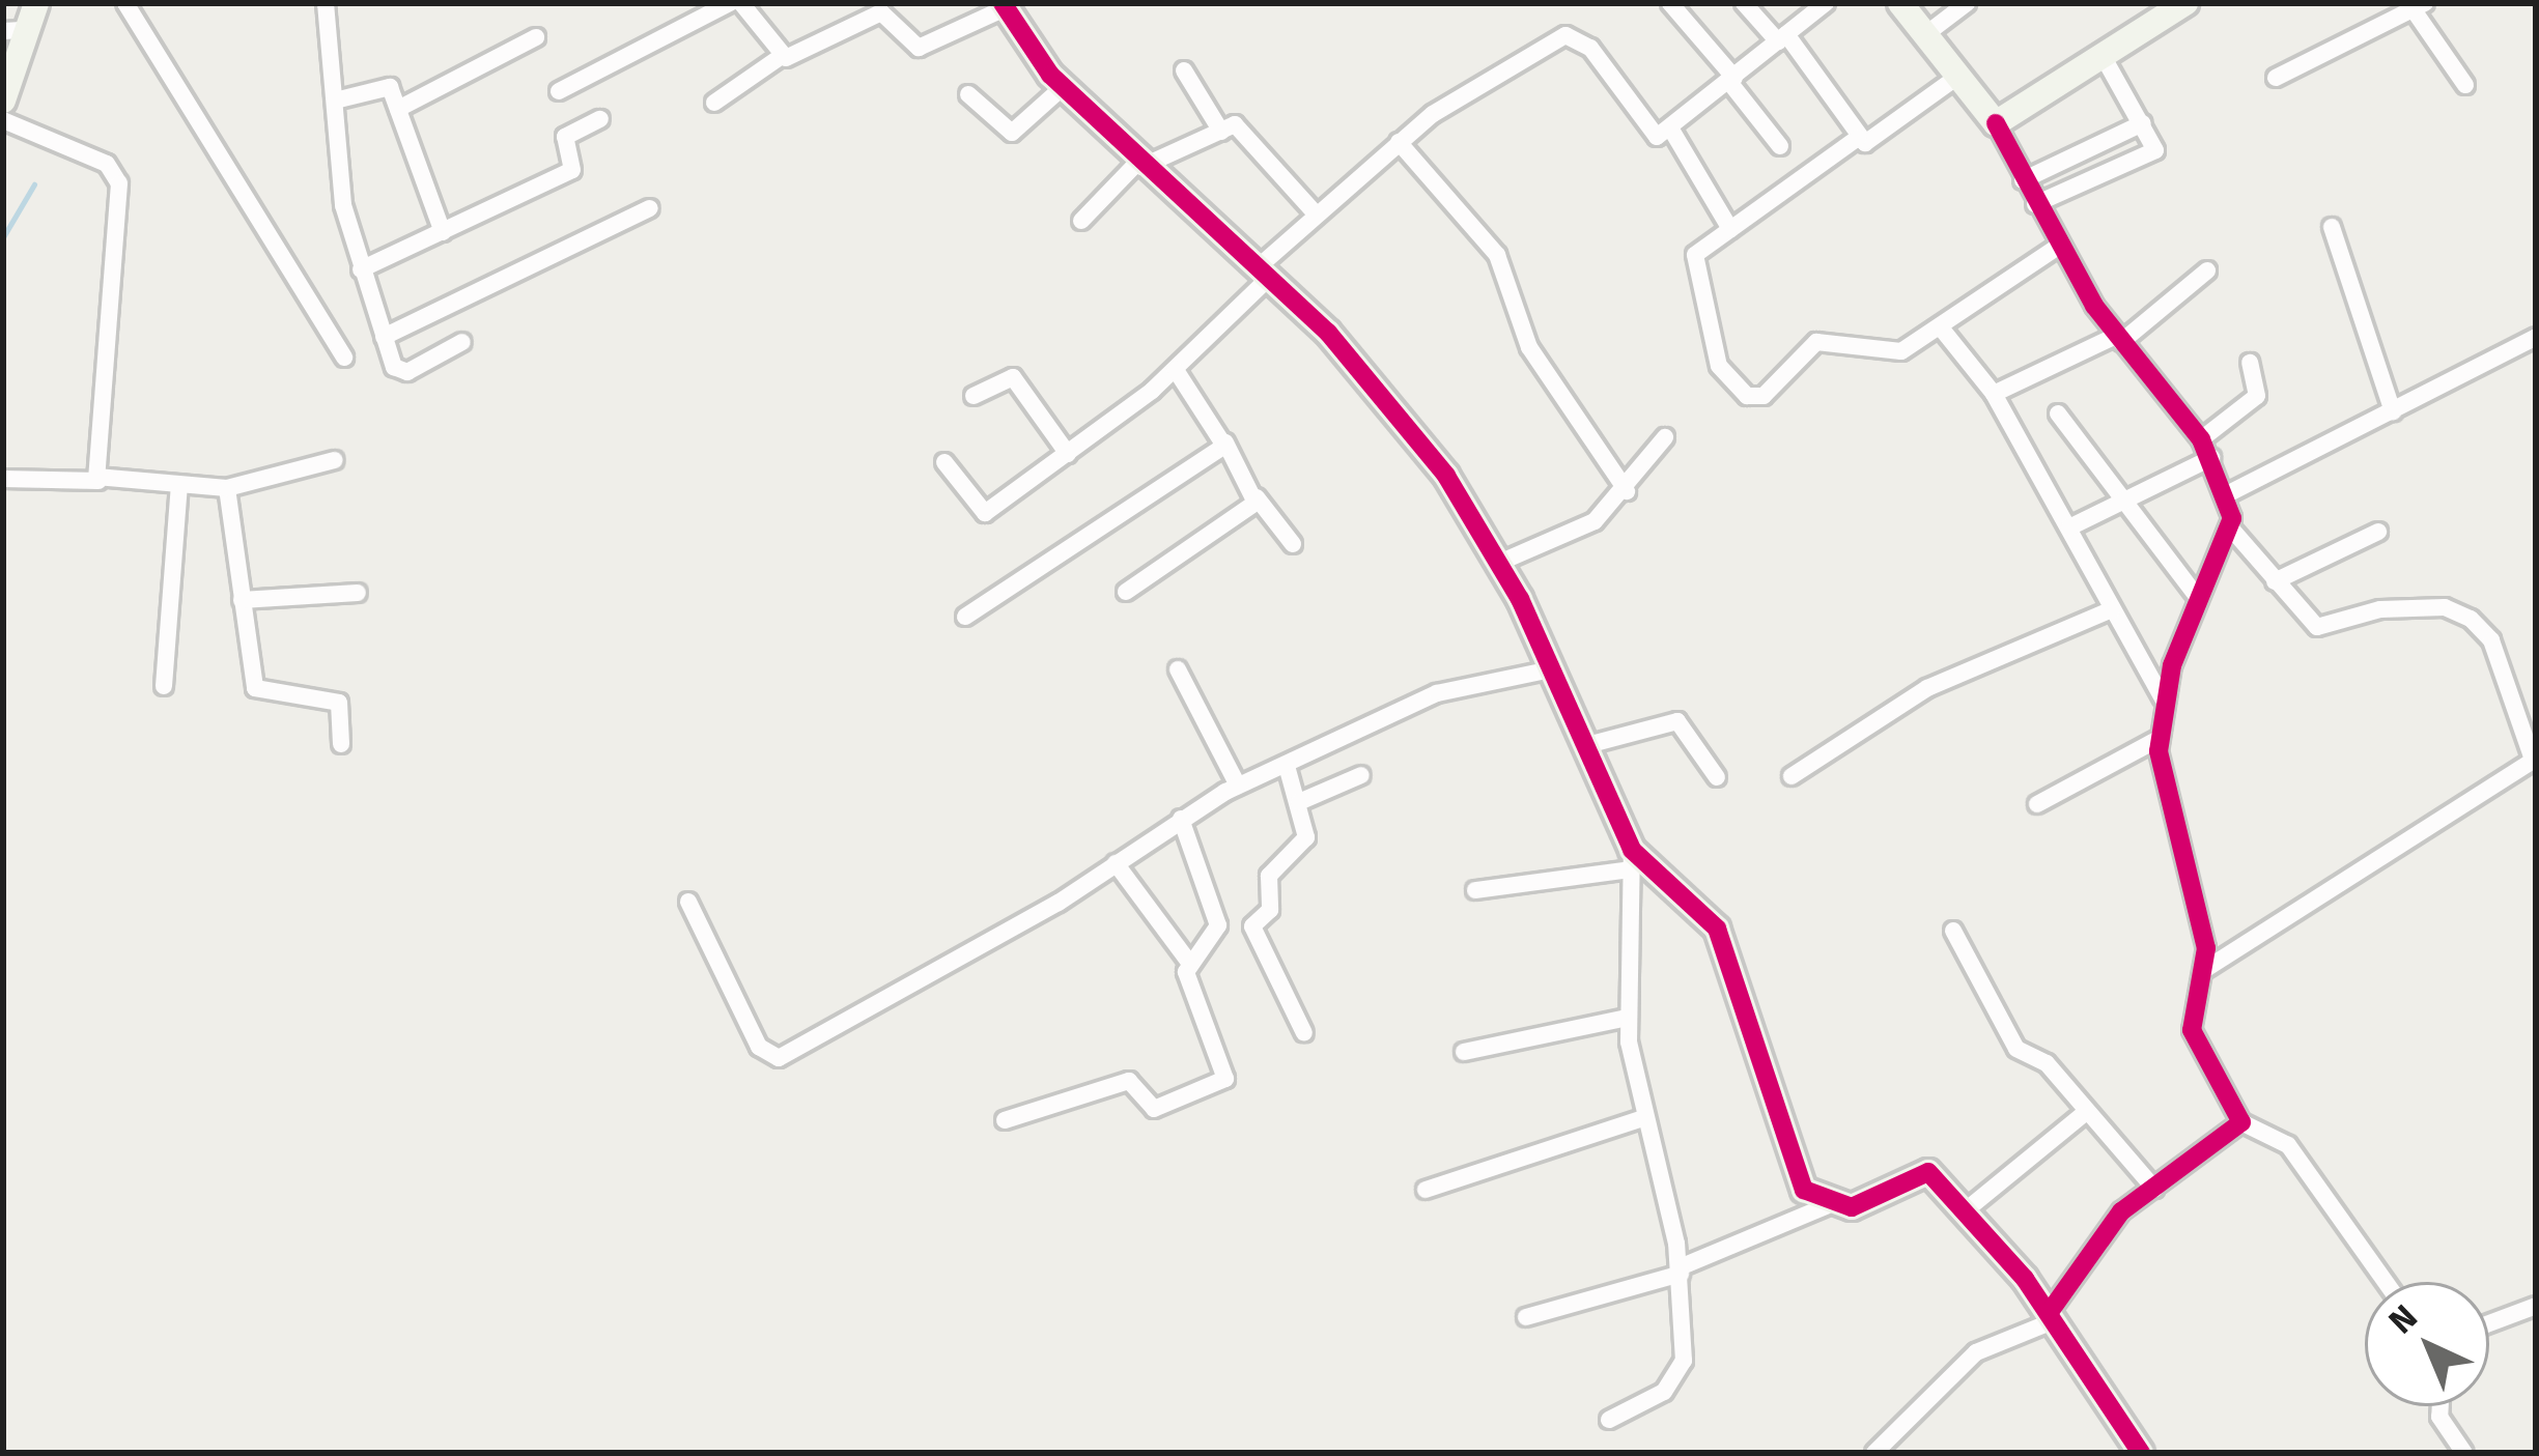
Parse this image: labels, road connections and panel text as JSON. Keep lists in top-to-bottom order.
{
  "north": "top left"
}
